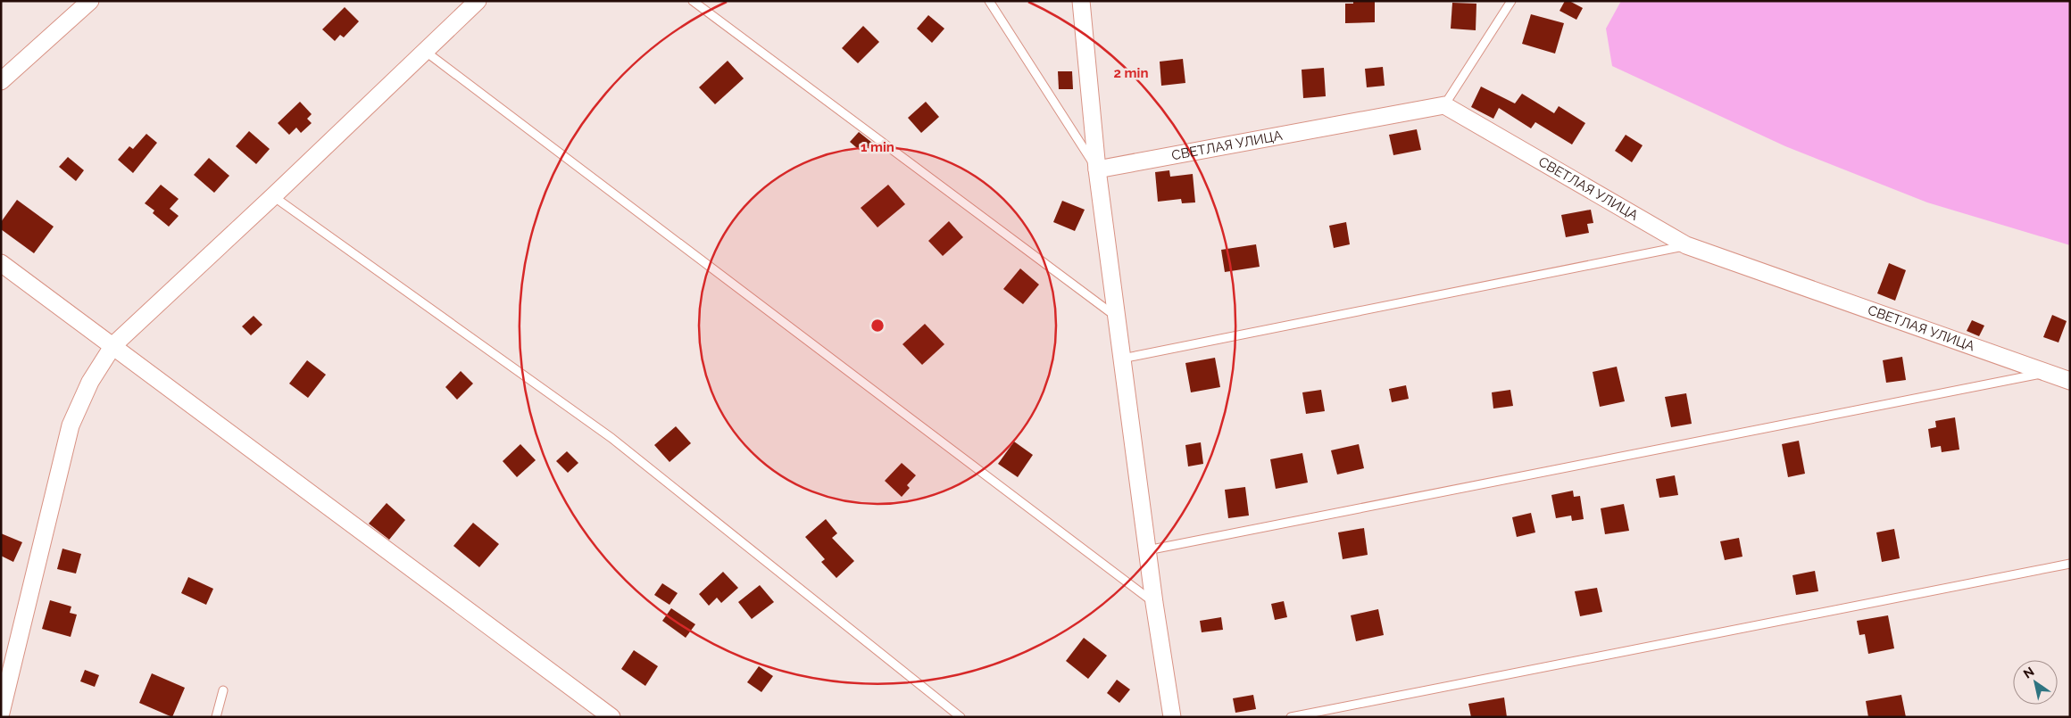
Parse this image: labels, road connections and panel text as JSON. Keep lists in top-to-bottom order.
{
  "streets": {
    "street": ["СВЕТЛАЯ УЛИЦА"]
  },
  "north": "top left",
  "rings": ["2 min", "1 min"]
}
